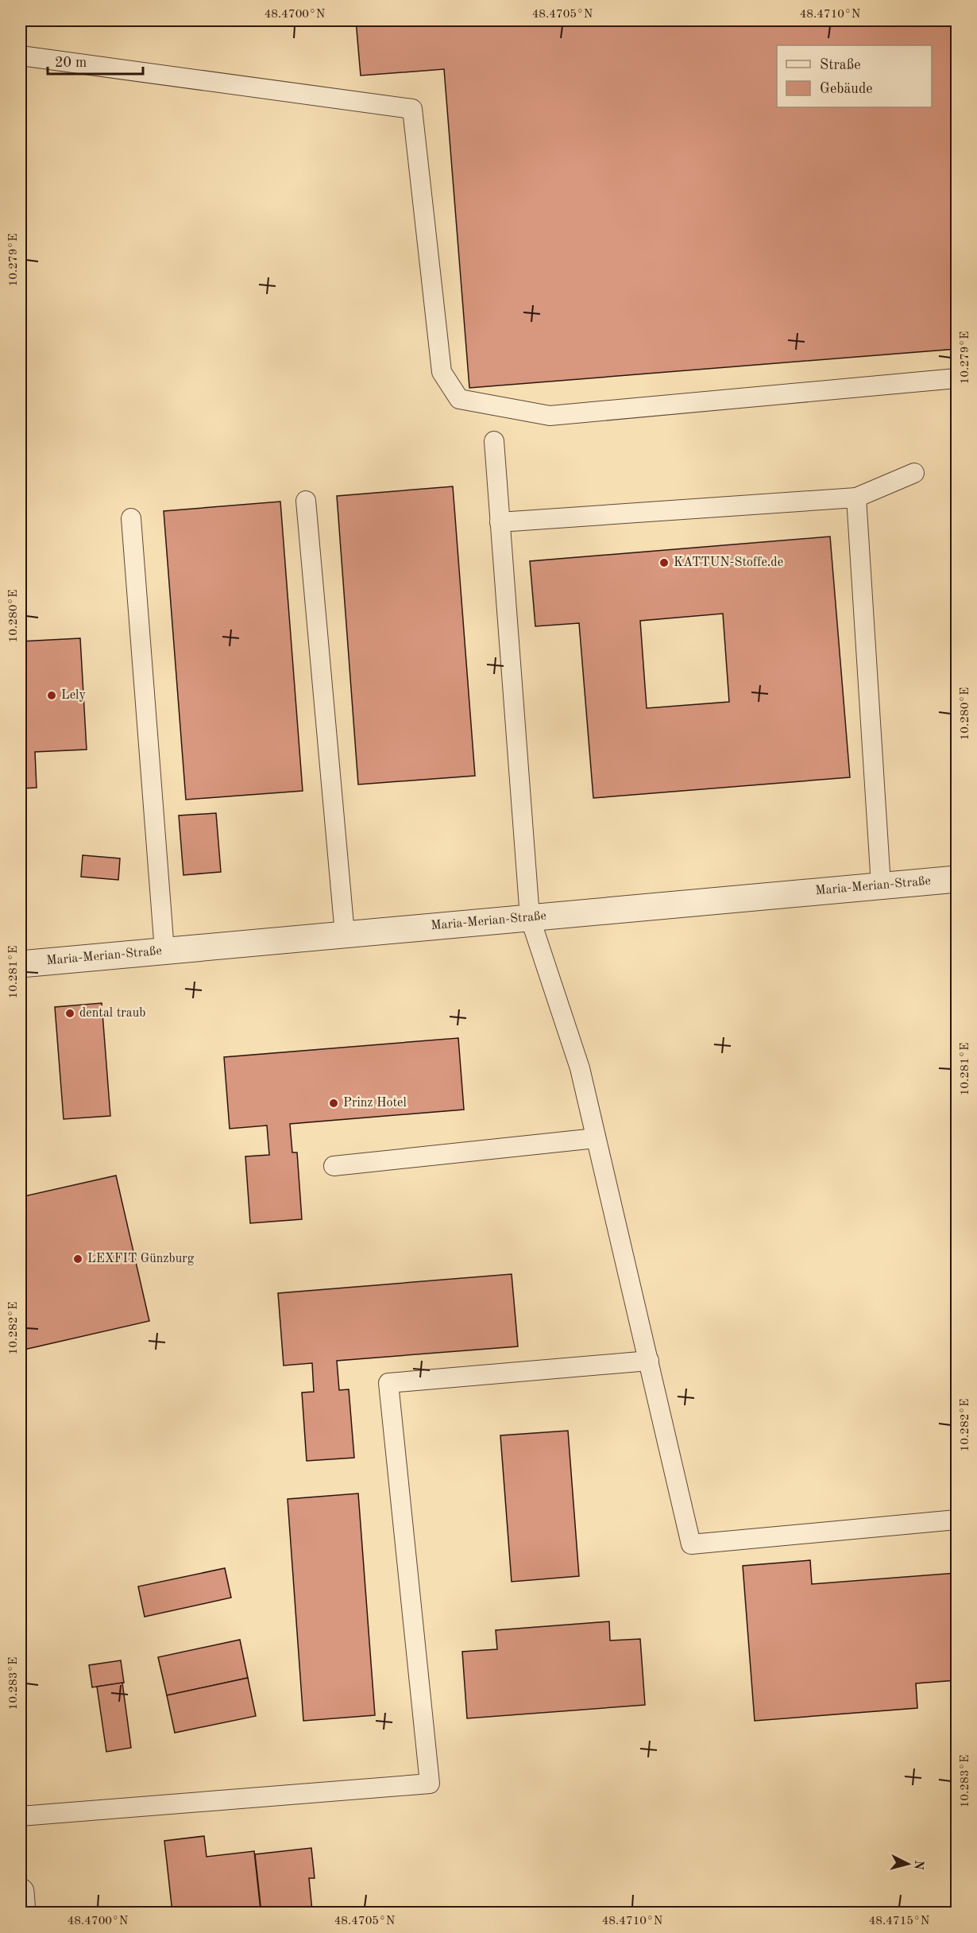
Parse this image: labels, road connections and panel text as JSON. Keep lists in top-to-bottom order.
{
  "streets": {
    "street": ["Maria-Merian-Straße"]
  },
  "places": [
    "KATTUN-Stoffe.de",
    "Lely",
    "dental traub",
    "Prinz Hotel",
    "LEXFIT Günzburg"
  ],
  "legend": ["Straße", "Gebäude"],
  "scale_bar": "20 m",
  "north": "right",
  "coordinates": [
    "48.4700°N",
    "48.4705°N",
    "48.4710°N",
    "10.279°E",
    "10.280°E",
    "10.281°E",
    "10.282°E",
    "10.283°E",
    "48.4715°N"
  ]
}
